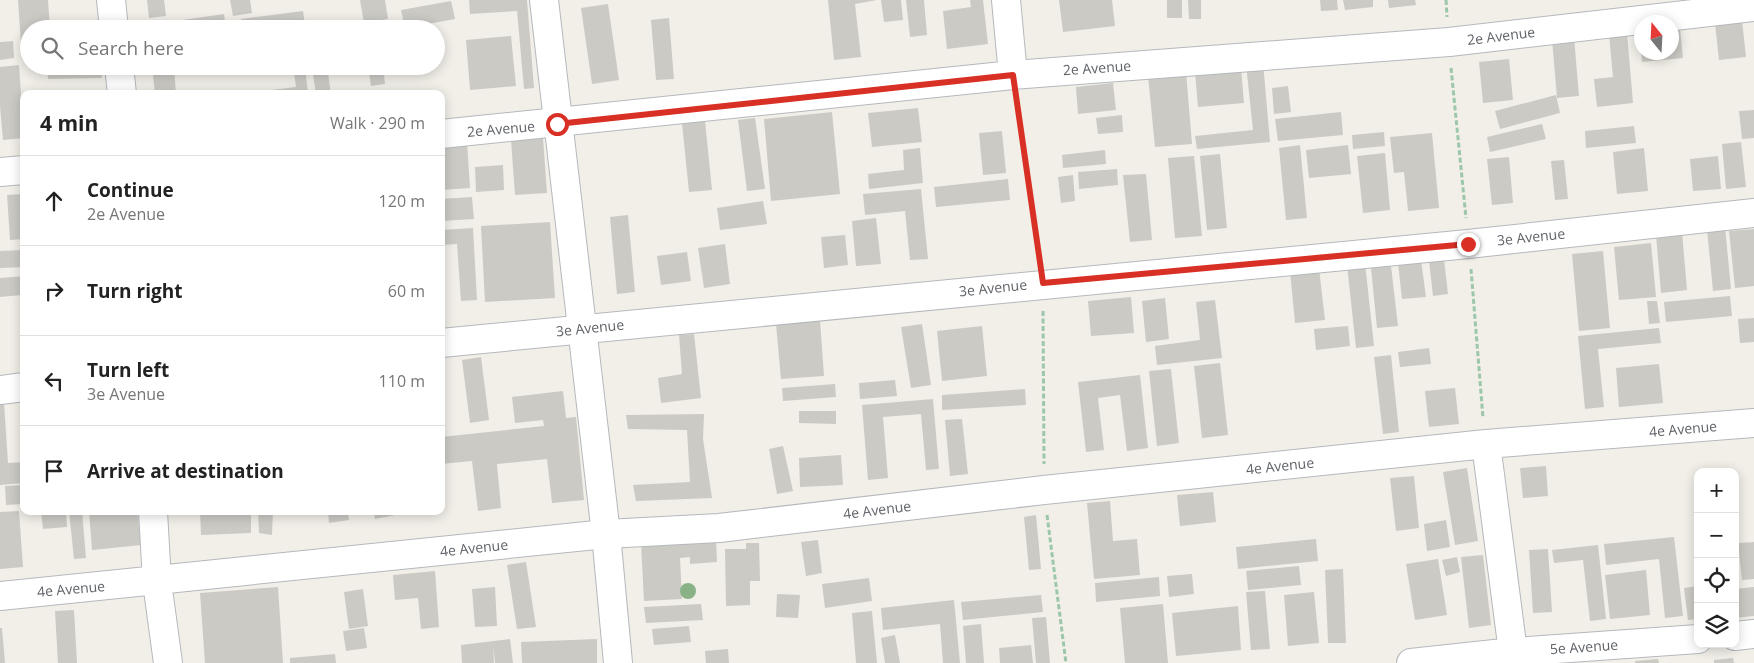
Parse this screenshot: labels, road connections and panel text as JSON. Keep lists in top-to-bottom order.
{
  "streets": {
    "street": [
      "2e Avenue",
      "3e Avenue",
      "4e Avenue",
      "5e Avenue"
    ]
  },
  "north": "top",
  "page": {
    "search": "Search here",
    "heading": ["4 min", "Walk · 290 m"],
    "list": [
      ["Continue", "2e Avenue", "120 m"],
      ["Turn right", "60 m"],
      ["Turn left", "3e Avenue", "110 m"],
      "Arrive at destination"
    ],
    "map_buttons": ["+", "−"]
  }
}
